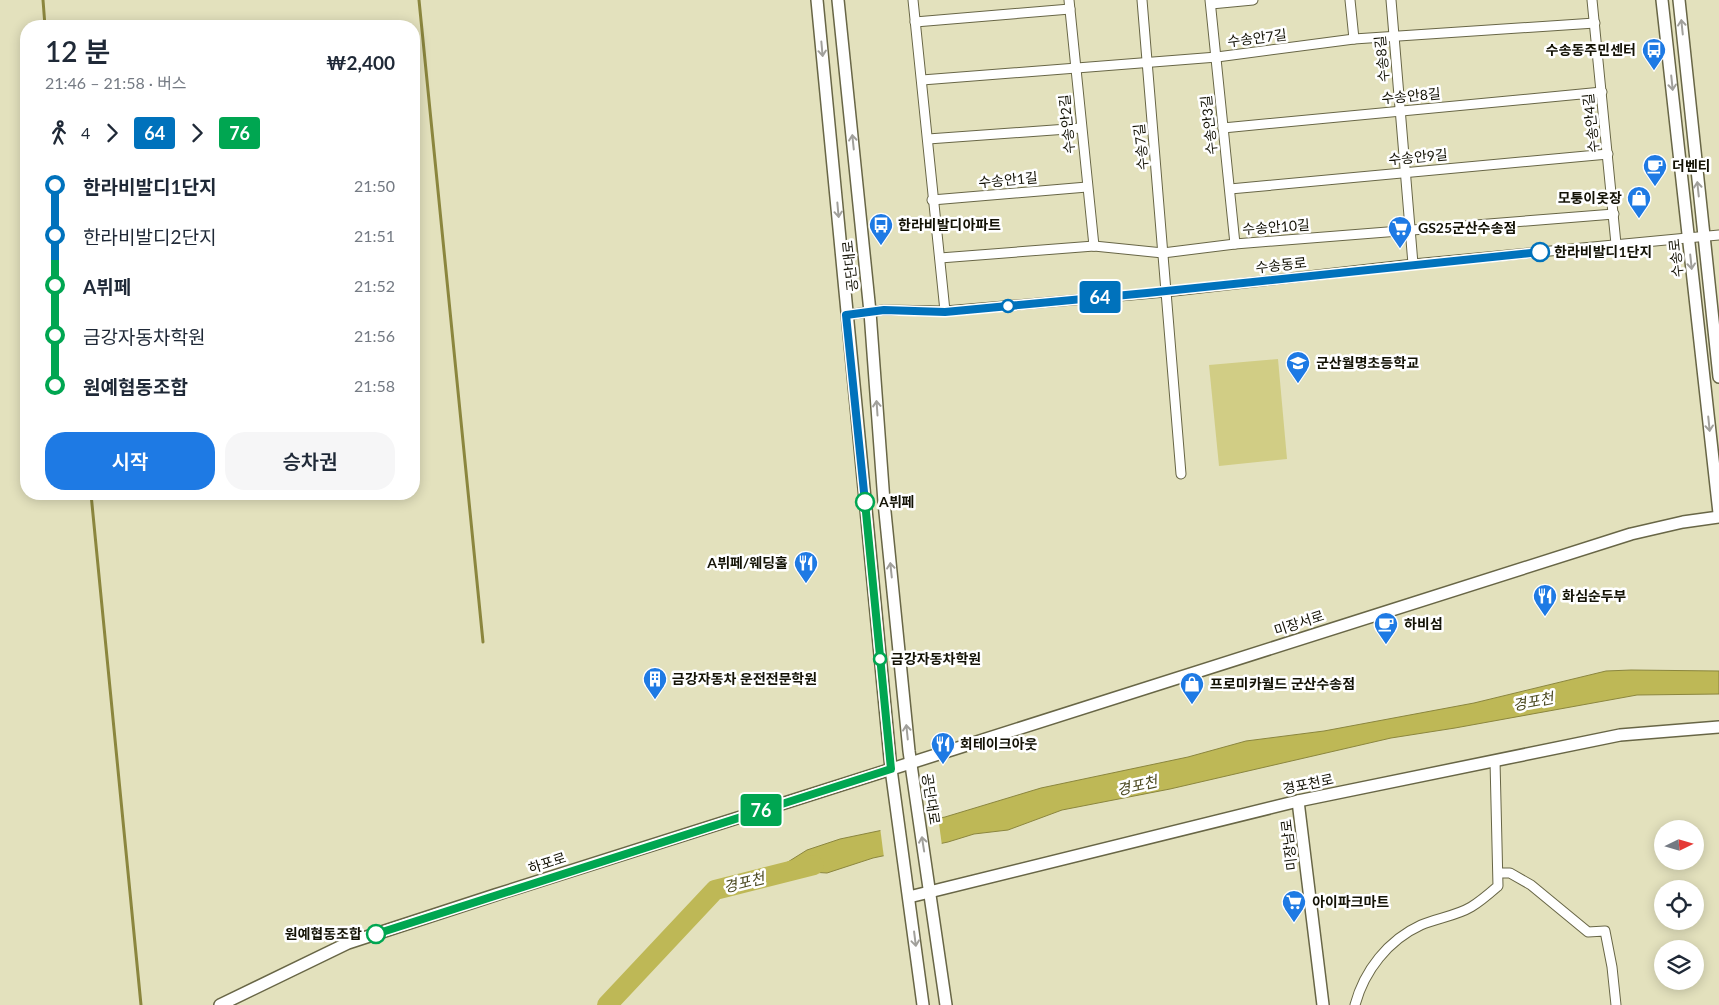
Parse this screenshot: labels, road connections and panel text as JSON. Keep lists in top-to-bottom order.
{
  "streets": {
    "street": [
      "수송안7길",
      "수송8길",
      "수송안8길",
      "수송안4길",
      "수송안2길",
      "수송안3길",
      "수송7길",
      "수송안9길",
      "수송안1길",
      "수송안10길",
      "수송로",
      "수송동로",
      "공단대로",
      "미장서로",
      "경포천로",
      "미장남로",
      "하포로"
    ]
  },
  "crossings": [
    ["수송안7길", "수송8길"],
    ["수송안7길", "수송안4길"],
    ["수송안7길", "수송안2길"],
    ["수송안7길", "수송안3길"],
    ["수송안7길", "수송7길"],
    ["수송8길", "수송안8길"],
    ["수송8길", "수송안9길"],
    ["수송8길", "수송안10길"],
    ["수송8길", "수송동로"],
    ["수송안8길", "수송안4길"],
    ["수송안8길", "수송안3길"],
    ["수송안4길", "수송안9길"],
    ["수송안4길", "수송안10길"],
    ["수송안4길", "수송동로"],
    ["수송안2길", "수송안1길"],
    ["수송안2길", "수송안10길"],
    ["수송안3길", "수송안9길"],
    ["수송안3길", "수송안10길"],
    ["수송7길", "수송안10길"],
    ["수송7길", "수송동로"],
    ["수송로", "수송동로"],
    ["수송동로", "공단대로"],
    ["공단대로", "미장서로"],
    ["공단대로", "경포천로"],
    ["공단대로", "하포로"],
    ["미장서로", "하포로"],
    ["경포천로", "미장남로"]
  ],
  "water": ["경포천"],
  "places": {
    "bus stop": ["수송동주민센터", "한라비발디아파트"],
    "cafe": ["더벤티", "하비섬"],
    "shop": ["모퉁이옷장", "프로미카월드 군산수송점"],
    "supermarket": ["GS25군산수송점", "아이파크마트"],
    "other": [
      "한라비발디1단지",
      "A뷔페",
      "금강자동차학원",
      "원예협동조합"
    ],
    "school or university": ["군산월명초등학교"],
    "restaurant": ["A뷔페/웨딩홀", "화심순두부", "회테이크아웃"],
    "building": ["금강자동차 운전전문학원"]
  },
  "lines": ["bus line 64", "bus line 76"],
  "north": "right",
  "page": {
    "on_map": ["64", "76"],
    "heading": ["12 분", "21:46 – 21:58 · 버스", "₩2,400"],
    "legs": ["4", "64", "76"],
    "list": [
      {
        "name": "한라비발디1단지",
        "value": "21:50"
      },
      {
        "name": "한라비발디2단지",
        "value": "21:51"
      },
      {
        "name": "A뷔페",
        "value": "21:52"
      },
      {
        "name": "금강자동차학원",
        "value": "21:56"
      },
      {
        "name": "원예협동조합",
        "value": "21:58"
      }
    ],
    "buttons": ["시작", "승차권"]
  }
}
